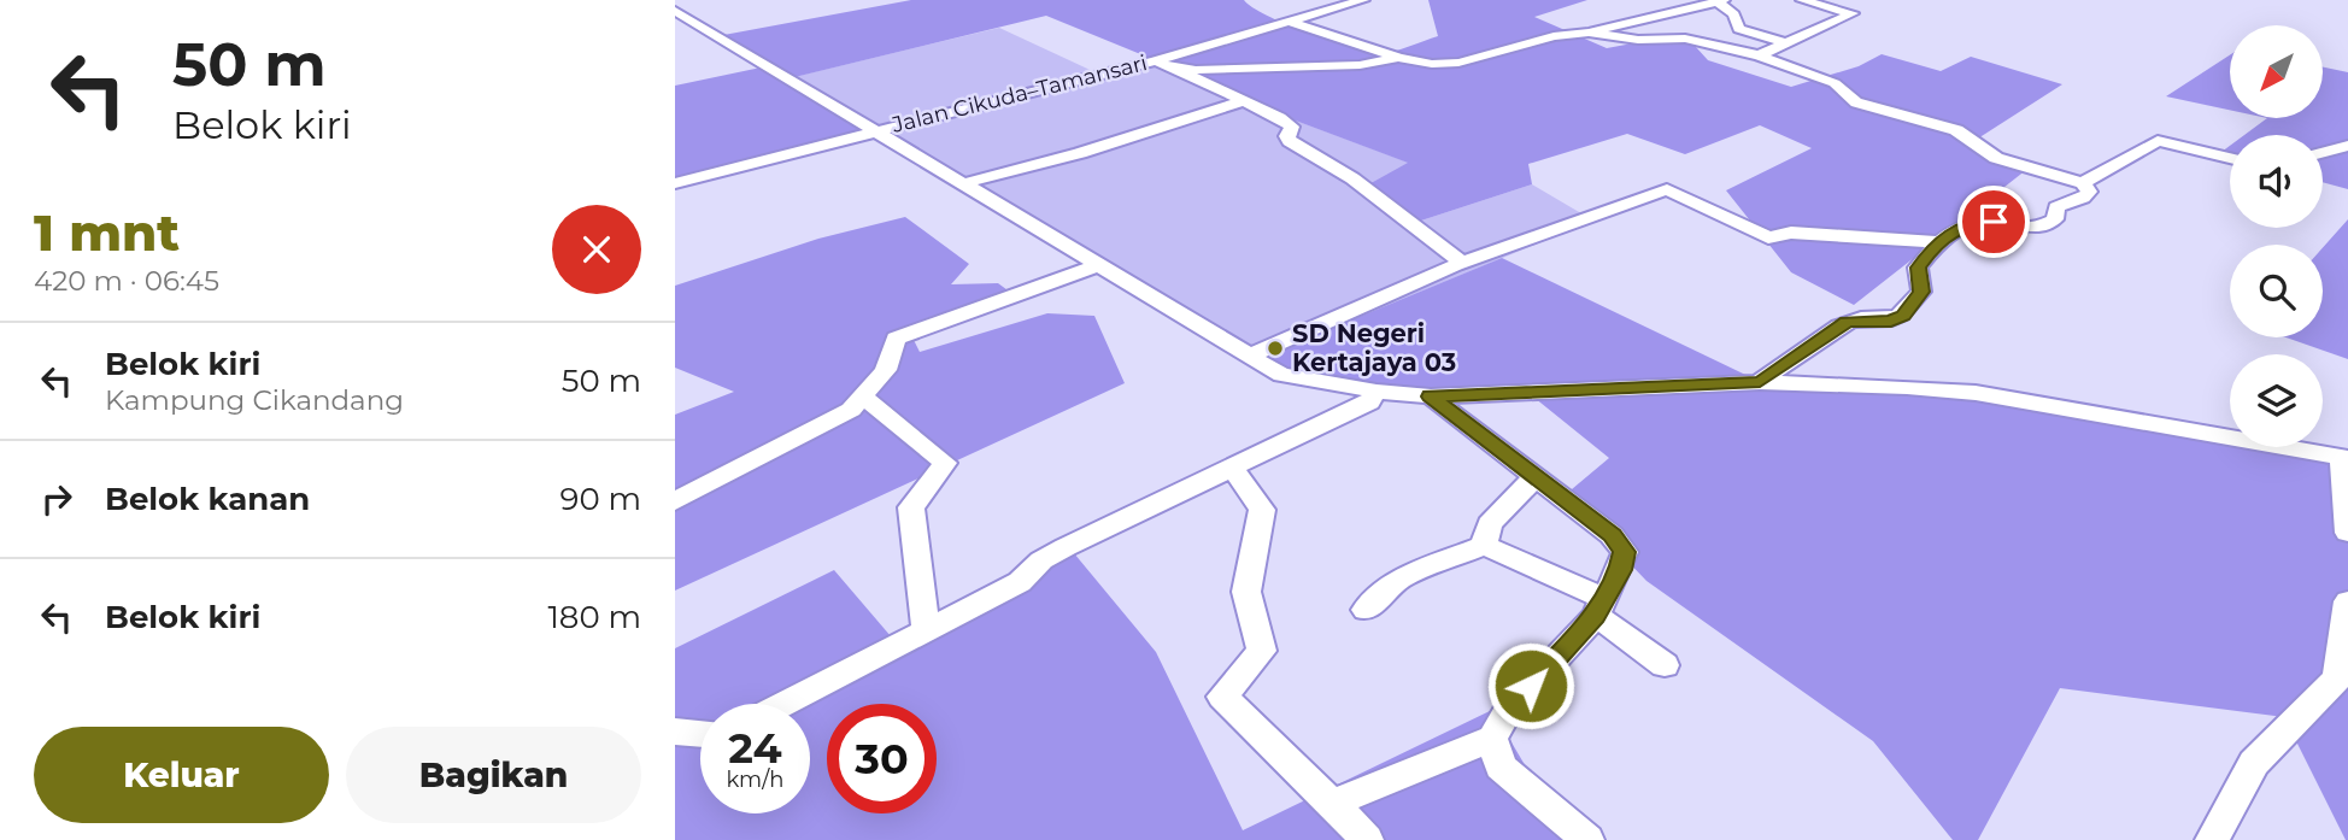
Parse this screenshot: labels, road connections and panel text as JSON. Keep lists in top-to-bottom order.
{
  "streets": {
    "street": ["Jalan Cikuda–Tamansari"]
  },
  "places": ["SD Negeri Kertajaya 03"],
  "north": "bottom left",
  "page": {
    "turn": ["50 m", "Belok kiri"],
    "heading": ["1 mnt", "420 m · 06:45"],
    "list": [
      {
        "name": "Belok kiri",
        "note": "Kampung Cikandang",
        "value": "50 m"
      },
      {
        "name": "Belok kanan",
        "value": "90 m"
      },
      {
        "name": "Belok kiri",
        "value": "180 m"
      }
    ],
    "speed": "24 km/h",
    "limit": "30",
    "buttons": ["Keluar", "Bagikan"]
  }
}
